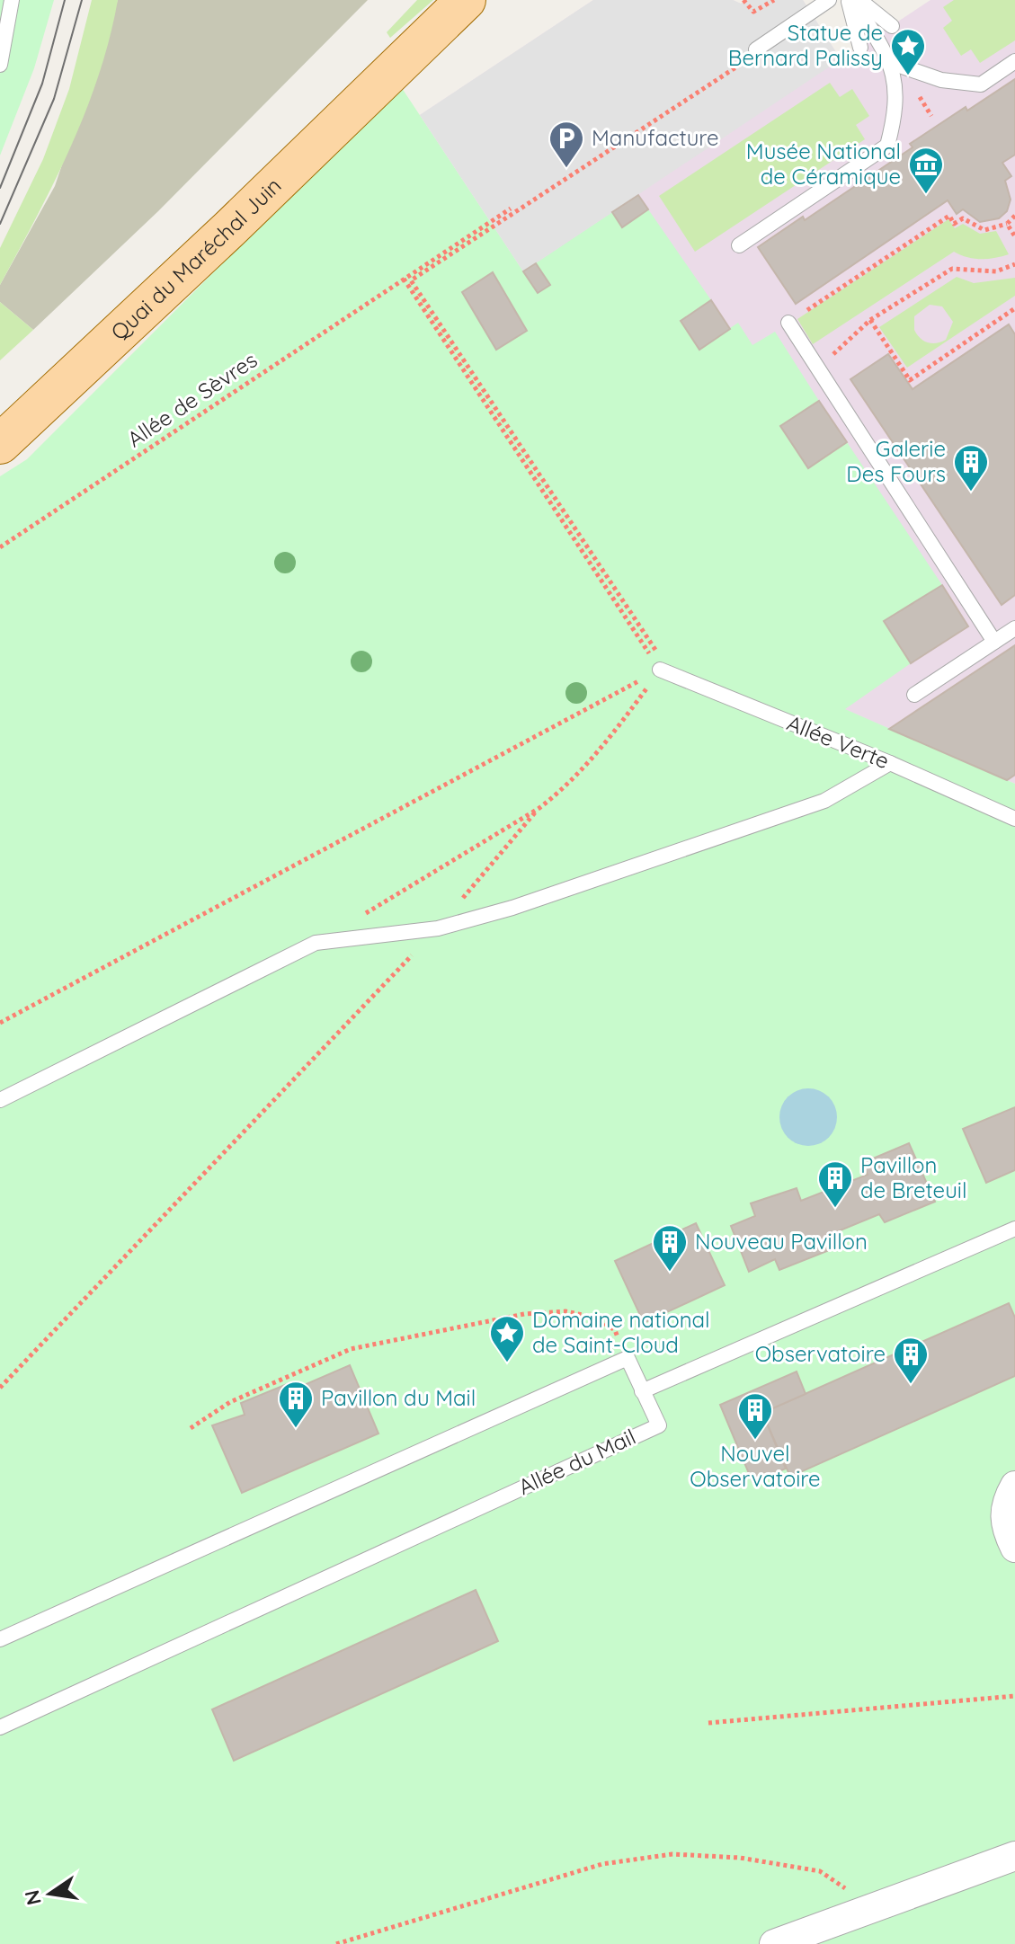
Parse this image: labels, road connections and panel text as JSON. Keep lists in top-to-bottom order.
{
  "streets": {
    "main road": ["Quai du Maréchal Juin"],
    "lane": ["Allée Verte", "Allée du Mail"],
    "path": ["Allée de Sèvres"]
  },
  "places": {
    "place": ["Statue de Bernard Palissy", "Domaine national de Saint-Cloud"],
    "parking": ["Manufacture"],
    "museum": ["Musée National de Céramique"],
    "building": [
      "Galerie Des Fours",
      "Pavillon de Breteuil",
      "Nouveau Pavillon",
      "Observatoire",
      "Pavillon du Mail",
      "Nouvel Observatoire"
    ]
  },
  "north": "left"
}
